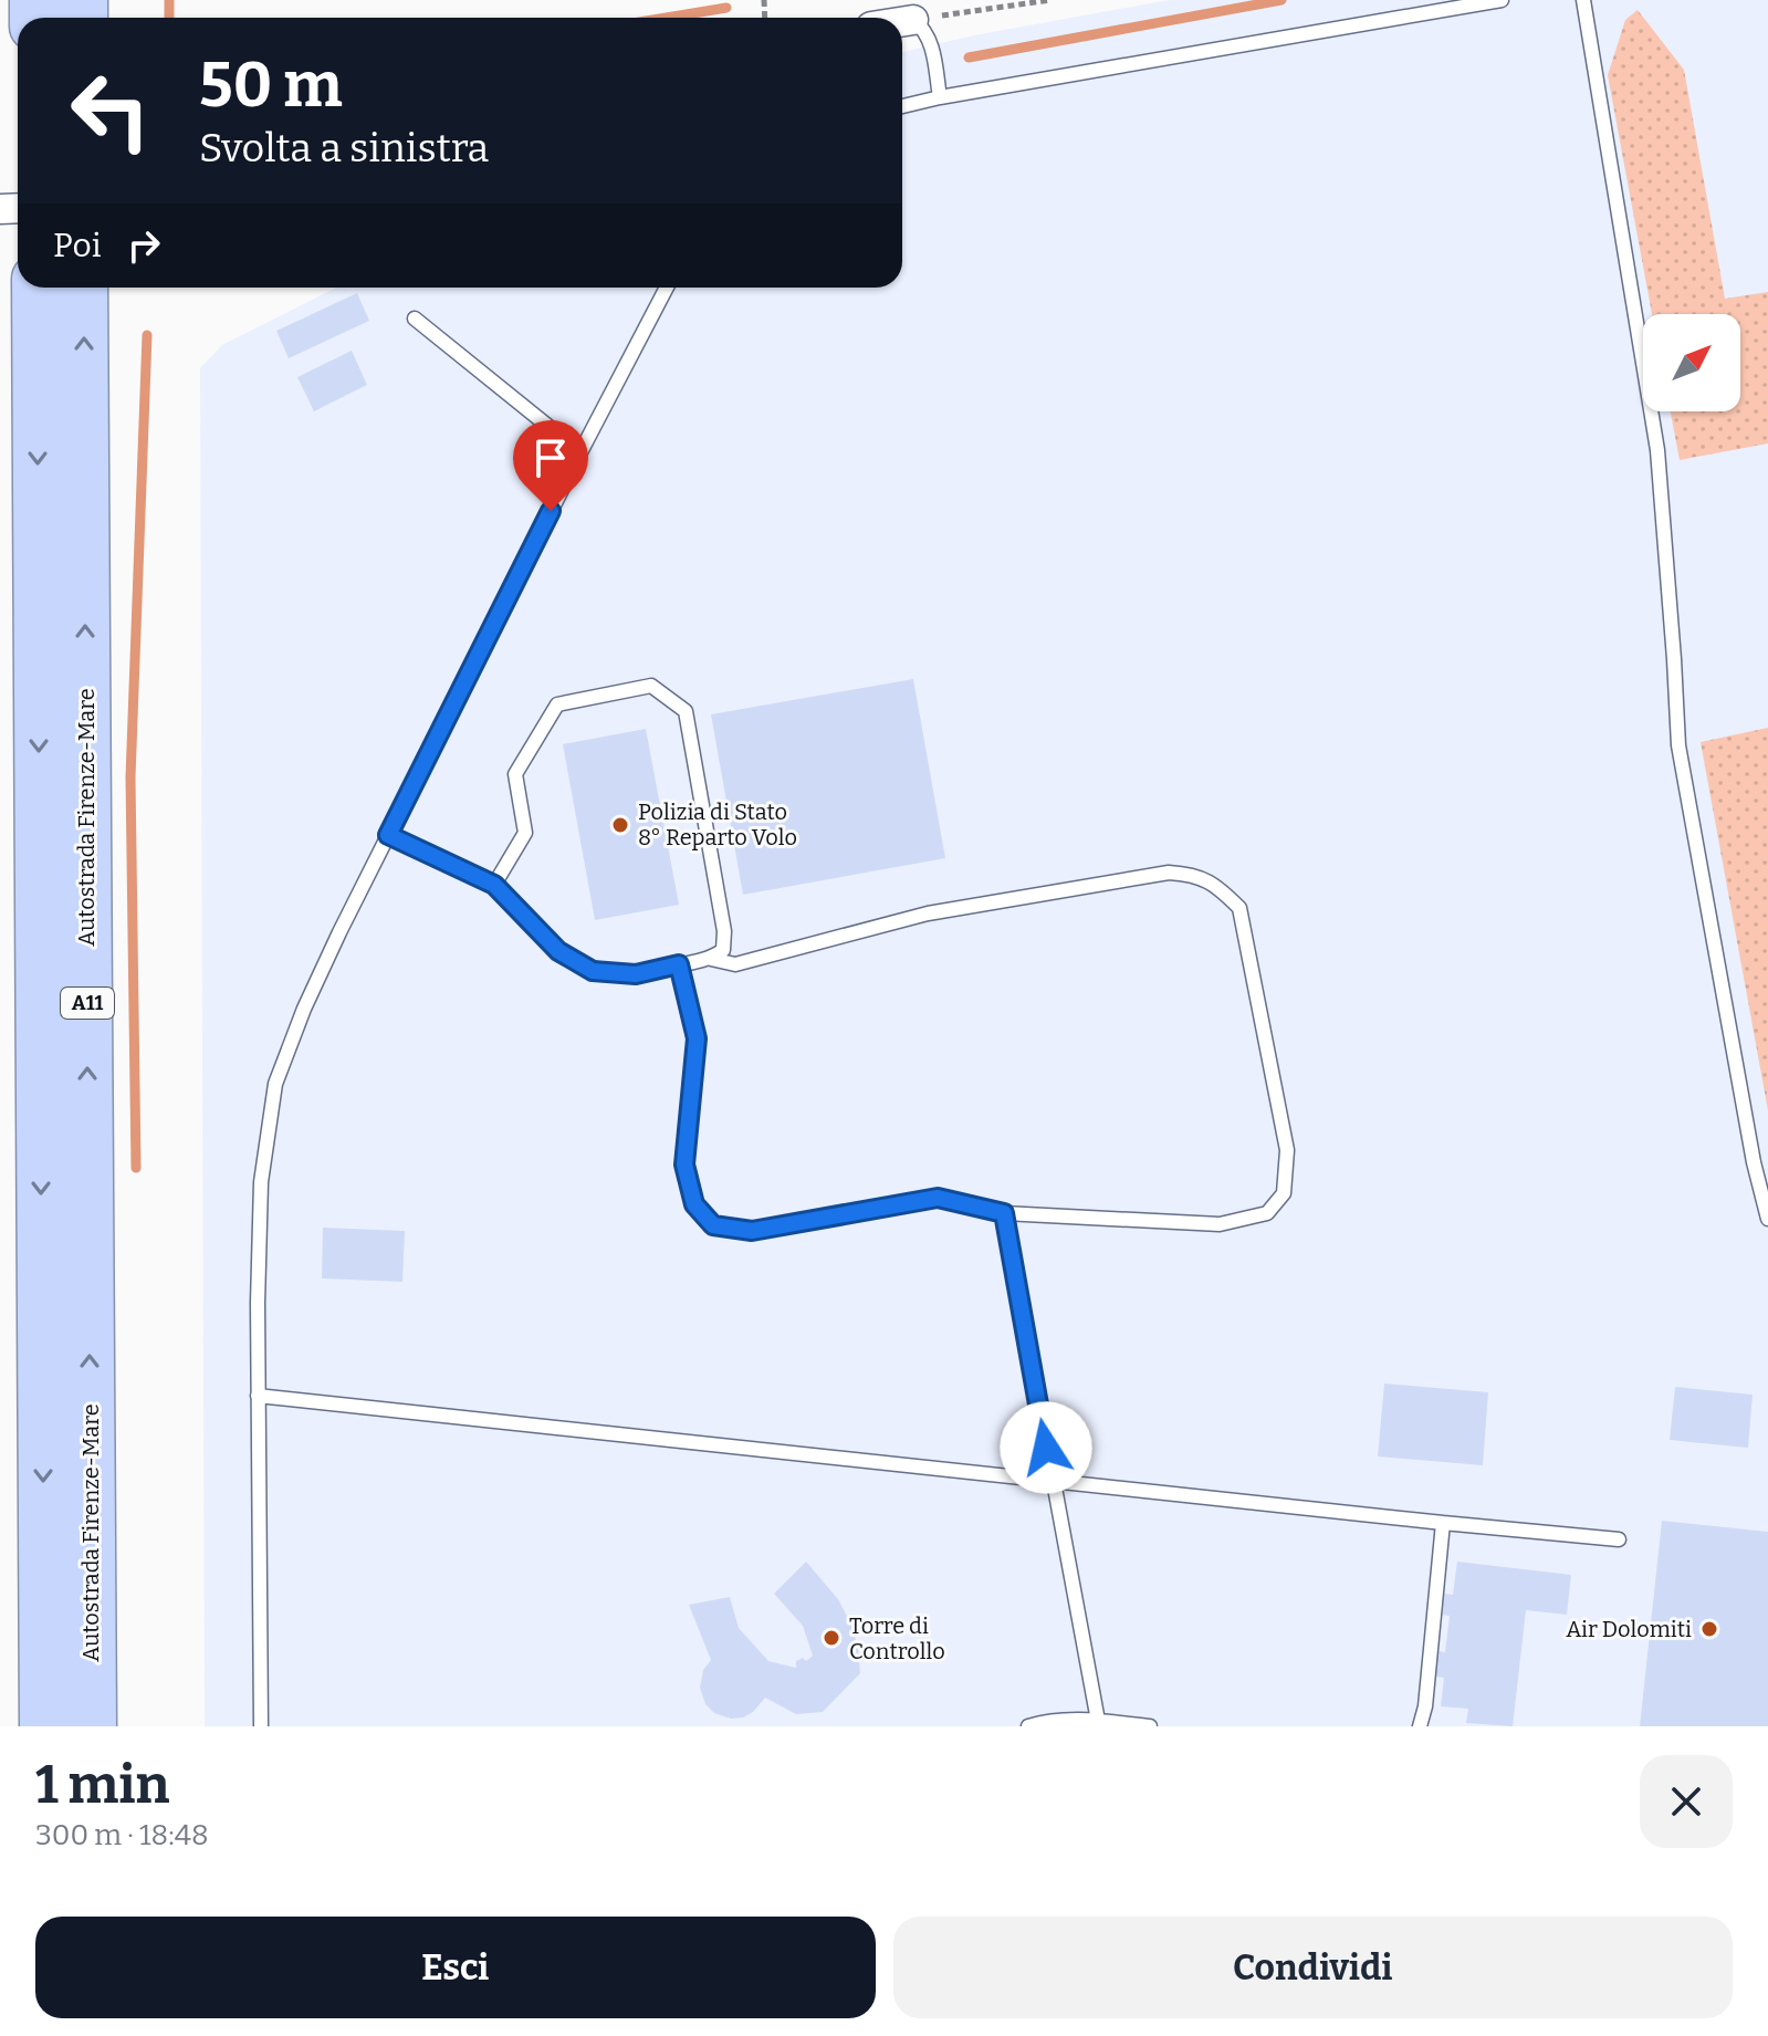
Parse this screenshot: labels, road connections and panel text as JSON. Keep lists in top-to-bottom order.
{
  "streets": {
    "highway": ["Autostrada Firenze-Mare", "A11"]
  },
  "places": ["Polizia di Stato 8° Reparto Volo", "Air Dolomiti", "Torre di Controllo"],
  "north": "top right",
  "page": {
    "turn": ["50 m", "Svolta a sinistra"],
    "then": "Poi",
    "heading": ["1 min", "300 m · 18:48"],
    "buttons": ["Esci", "Condividi"]
  }
}
